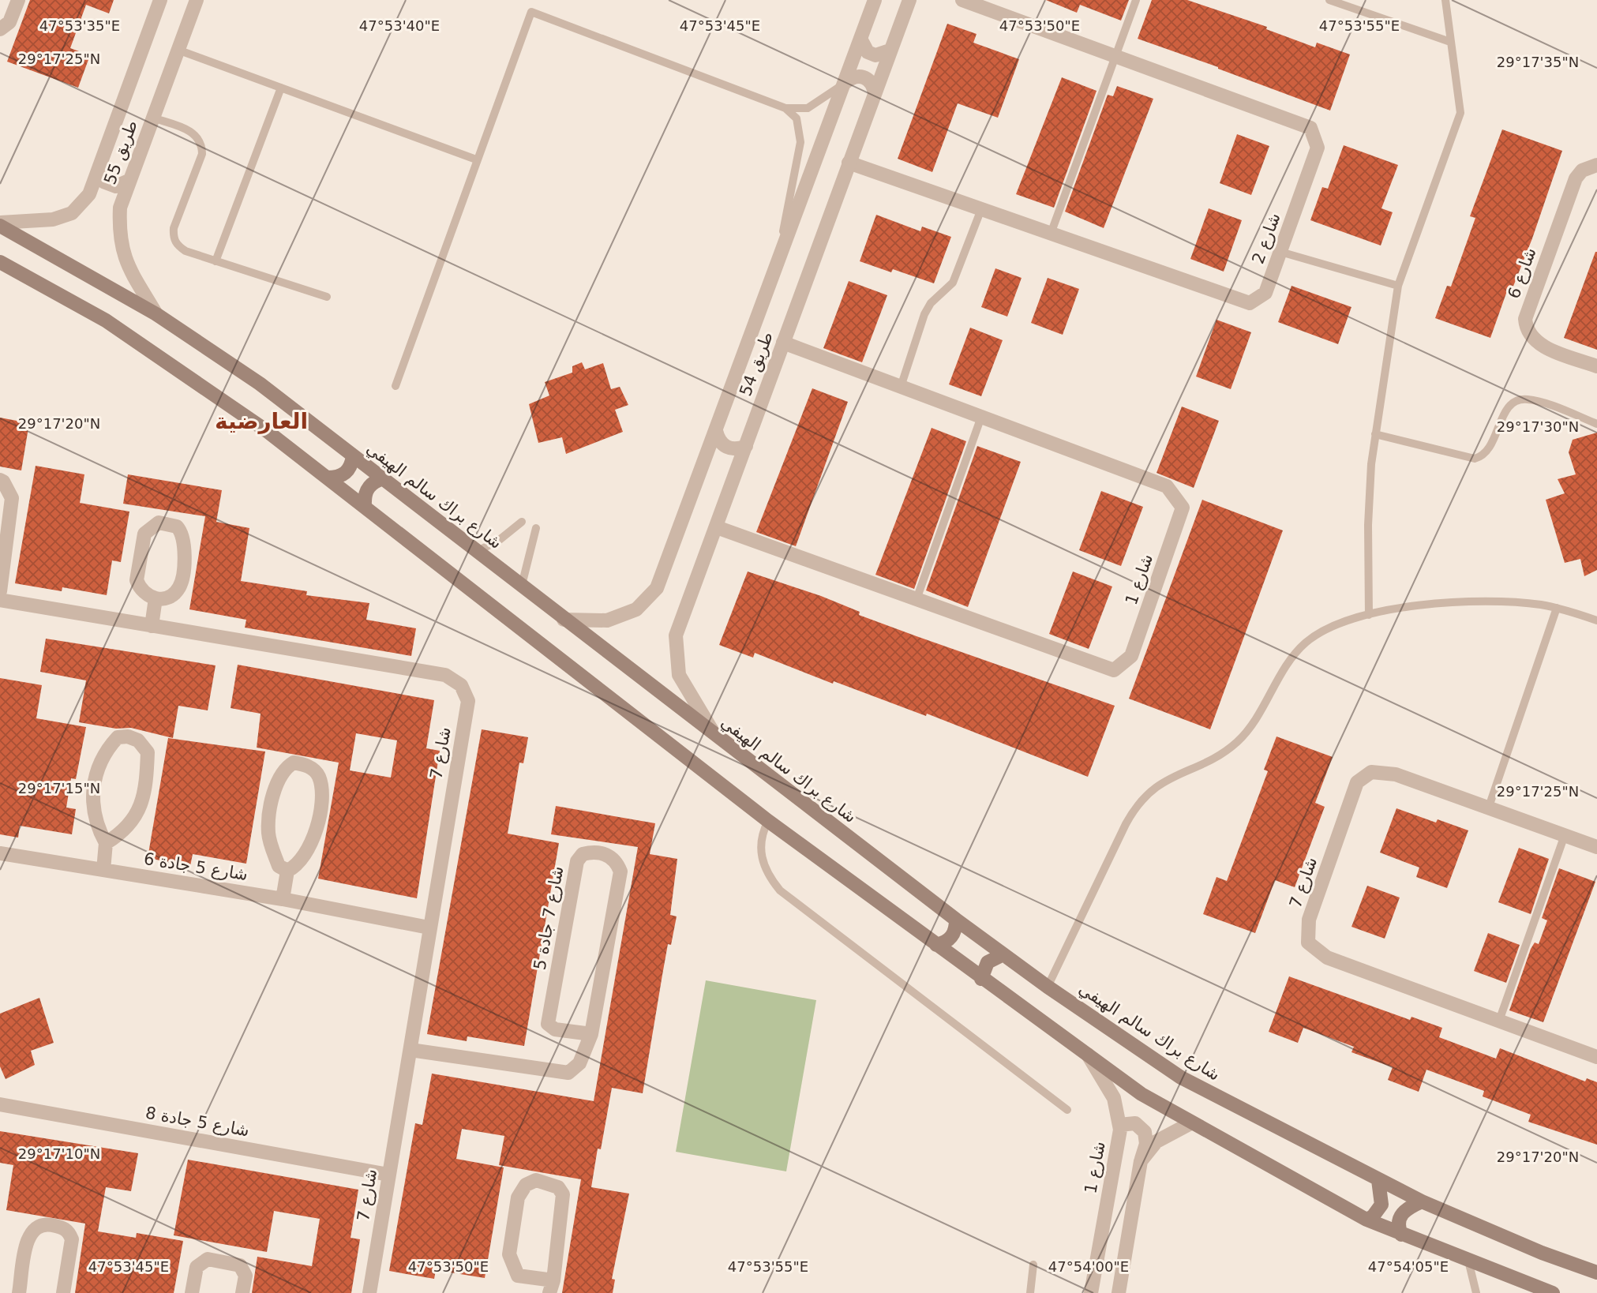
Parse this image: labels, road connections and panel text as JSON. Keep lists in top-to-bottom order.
{
  "streets": {
    "main road": ["شارع براك سالم الهيفي"],
    "street": [
      "طريق 55",
      "شارع 2",
      "شارع 6",
      "طريق 54",
      "شارع 1",
      "شارع 7",
      "شارع 5 جادة 6",
      "شارع 7 جادة 5",
      "شارع 5 جادة 8"
    ]
  },
  "crossings": [
    ["طريق 55", "شارع براك سالم الهيفي"],
    ["شارع 2", "طريق 54"],
    ["طريق 54", "شارع براك سالم الهيفي"],
    ["طريق 54", "شارع 1"],
    ["شارع 7", "شارع 5 جادة 6"],
    ["شارع 7", "شارع 7 جادة 5"],
    ["شارع 7", "شارع 5 جادة 8"]
  ],
  "districts": ["العارضية"],
  "coordinates": [
    "47°53'35\"E",
    "47°53'40\"E",
    "47°53'45\"E",
    "47°53'50\"E",
    "47°53'55\"E",
    "29°17'25\"N",
    "29°17'35\"N",
    "29°17'20\"N",
    "29°17'30\"N",
    "29°17'15\"N",
    "29°17'10\"N",
    "47°54'00\"E",
    "47°54'05\"E"
  ]
}
